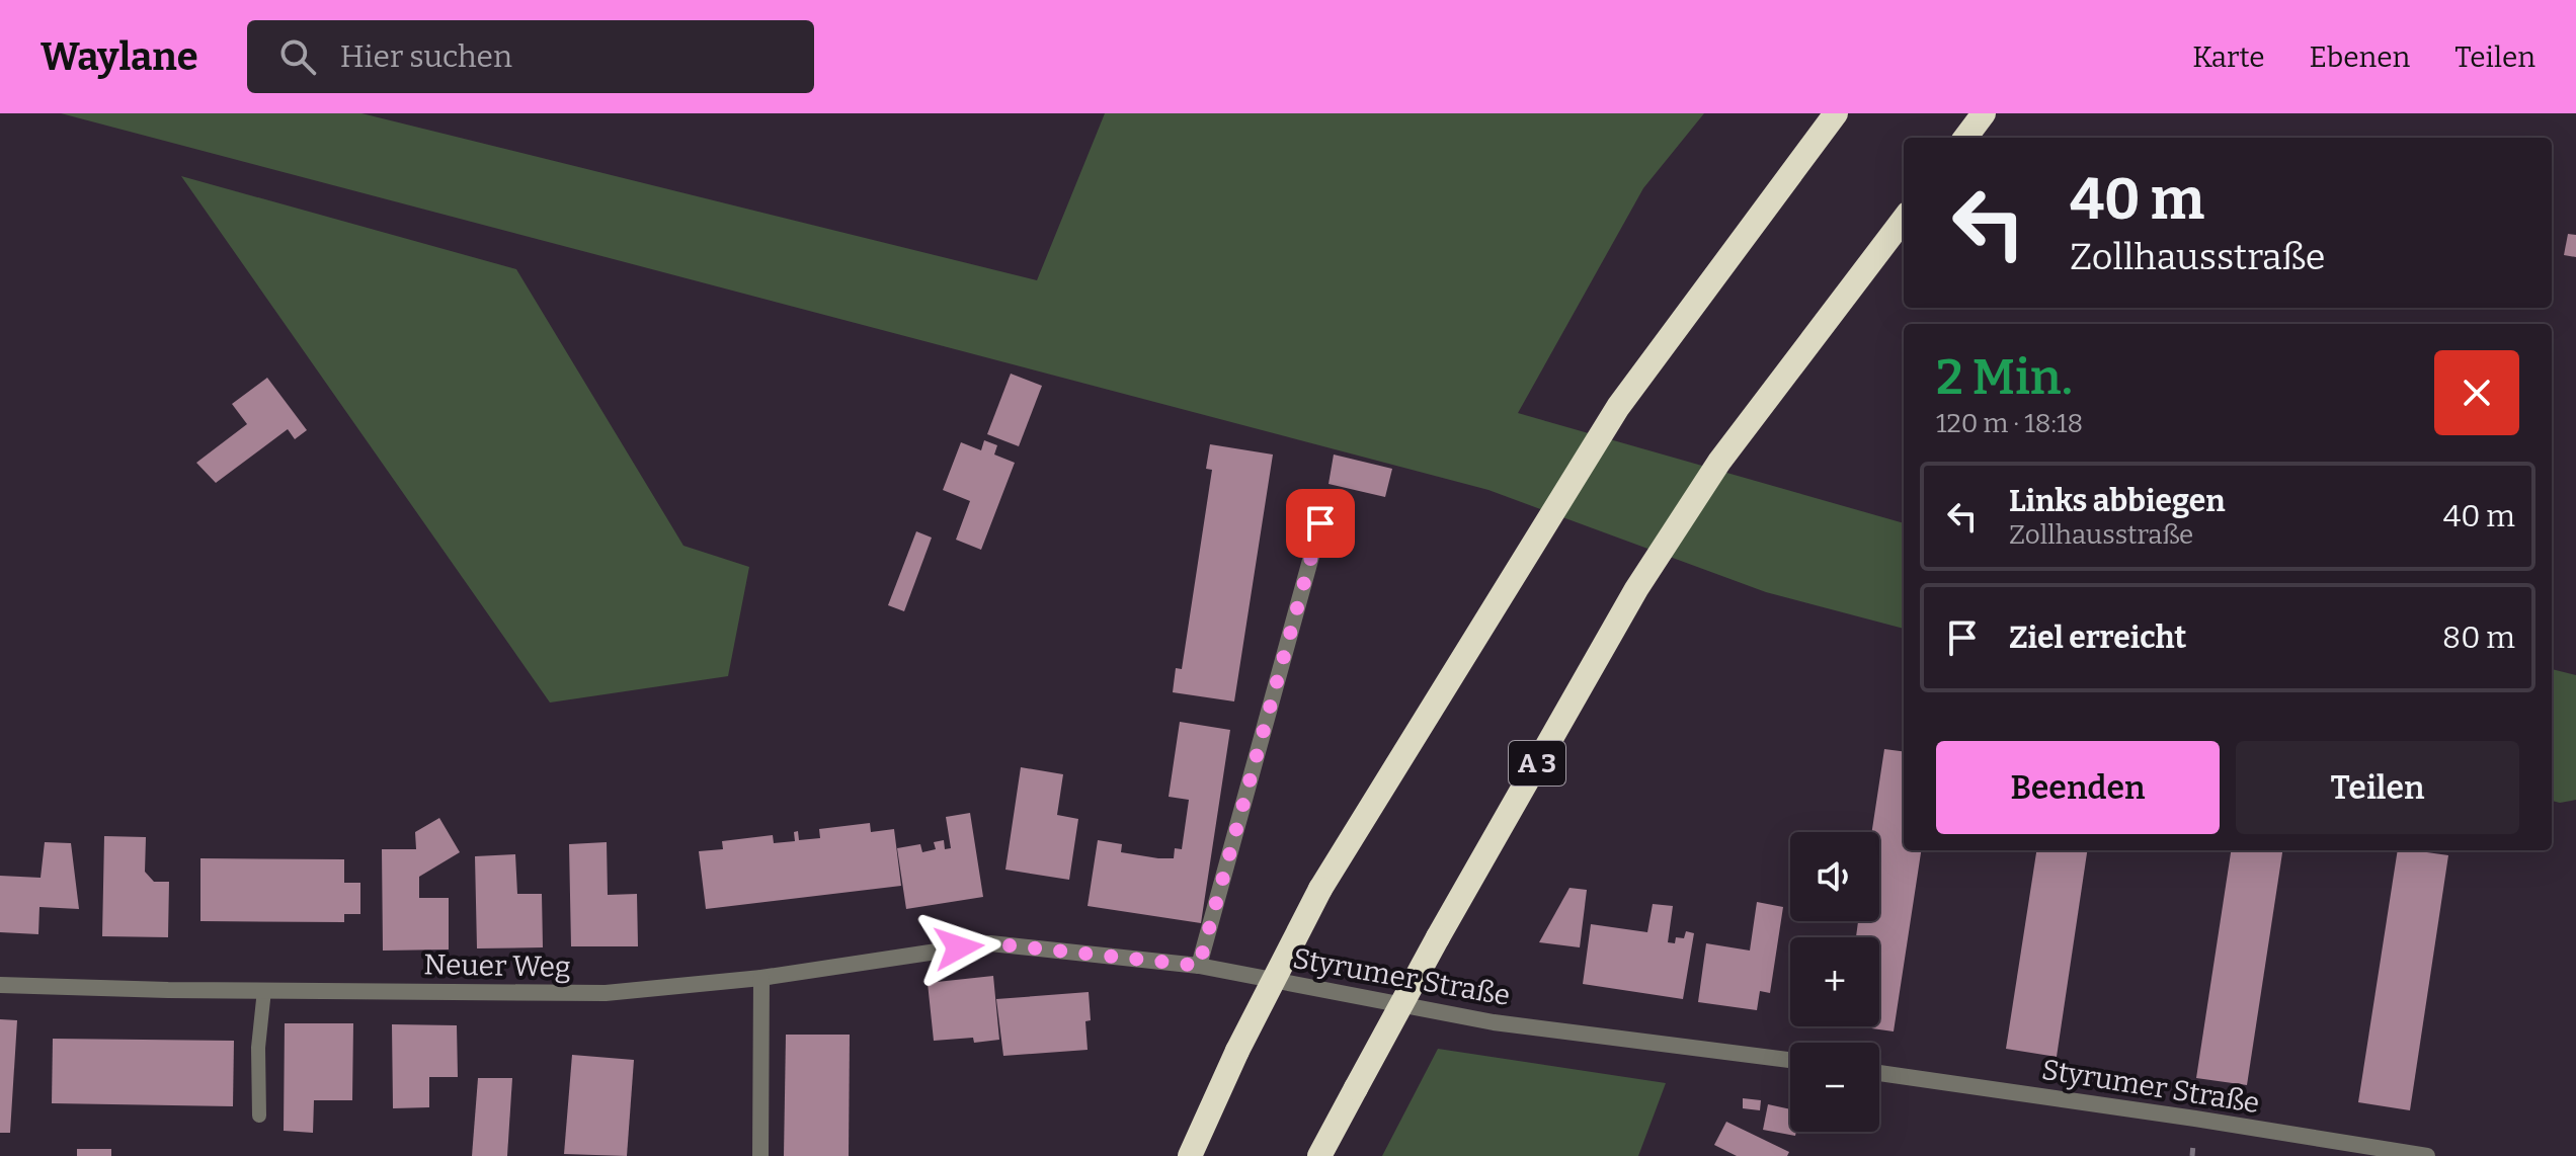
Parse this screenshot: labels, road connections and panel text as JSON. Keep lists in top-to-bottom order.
{
  "streets": {
    "highway": ["A 3"],
    "street": ["Neuer Weg", "Styrumer Straße"]
  },
  "crossings": [
    ["Neuer Weg", "Styrumer Straße"]
  ],
  "page": {
    "header": "Waylane",
    "search": "Hier suchen",
    "nav": ["Karte", "Ebenen", "Teilen"],
    "turn": ["40 m", "Zollhausstraße"],
    "heading": ["2 Min.", "120 m · 18:18"],
    "list": [
      {
        "name": "Links abbiegen",
        "note": "Zollhausstraße",
        "value": "40 m"
      },
      {
        "name": "Ziel erreicht",
        "value": "80 m"
      }
    ],
    "buttons": ["Beenden", "Teilen"],
    "map_buttons": ["+", "−"]
  }
}
